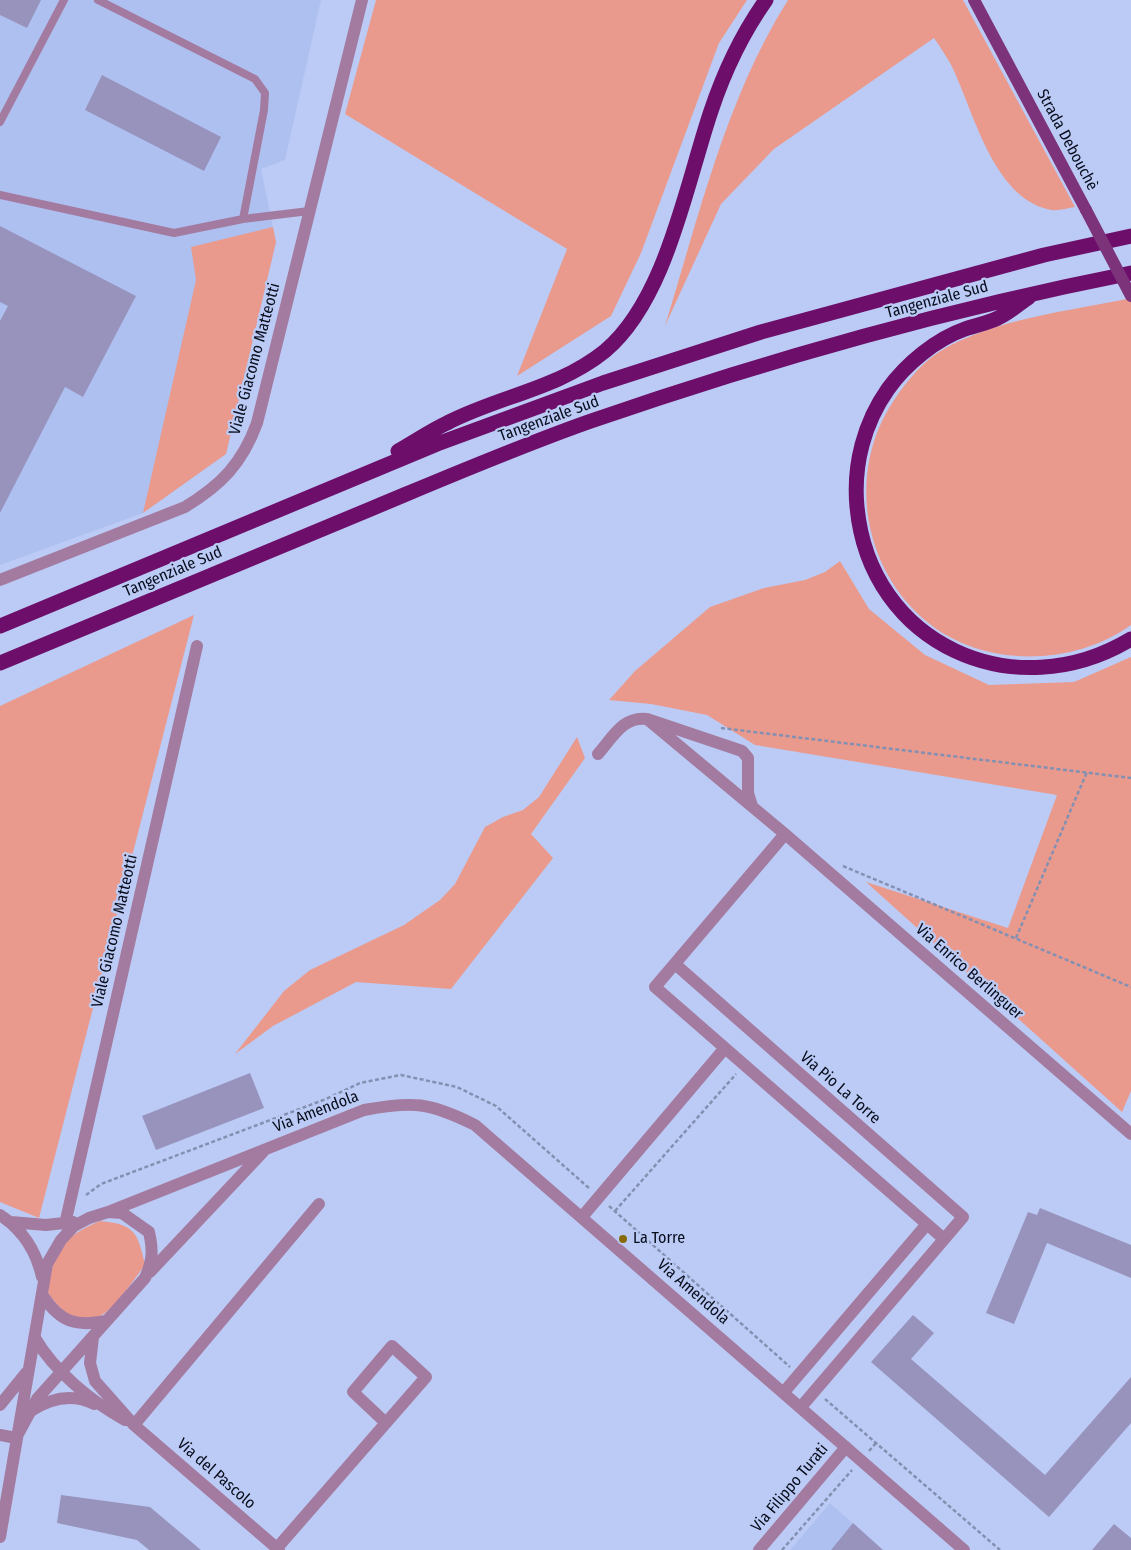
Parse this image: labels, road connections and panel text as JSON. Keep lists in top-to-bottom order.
{
  "streets": {
    "highway": ["Tangenziale Sud"],
    "main road": ["Strada Debouchè"],
    "street": [
      "Viale Giacomo Matteotti",
      "Via Enrico Berlinguer",
      "Via Pio La Torre",
      "Via Amendola",
      "Via del Pascolo",
      "Via Filippo Turati"
    ]
  },
  "crossings": [
    ["Via Pio La Torre", "Via Amendola"],
    ["Via Amendola", "Via Filippo Turati"]
  ],
  "places": ["La Torre"]
}
